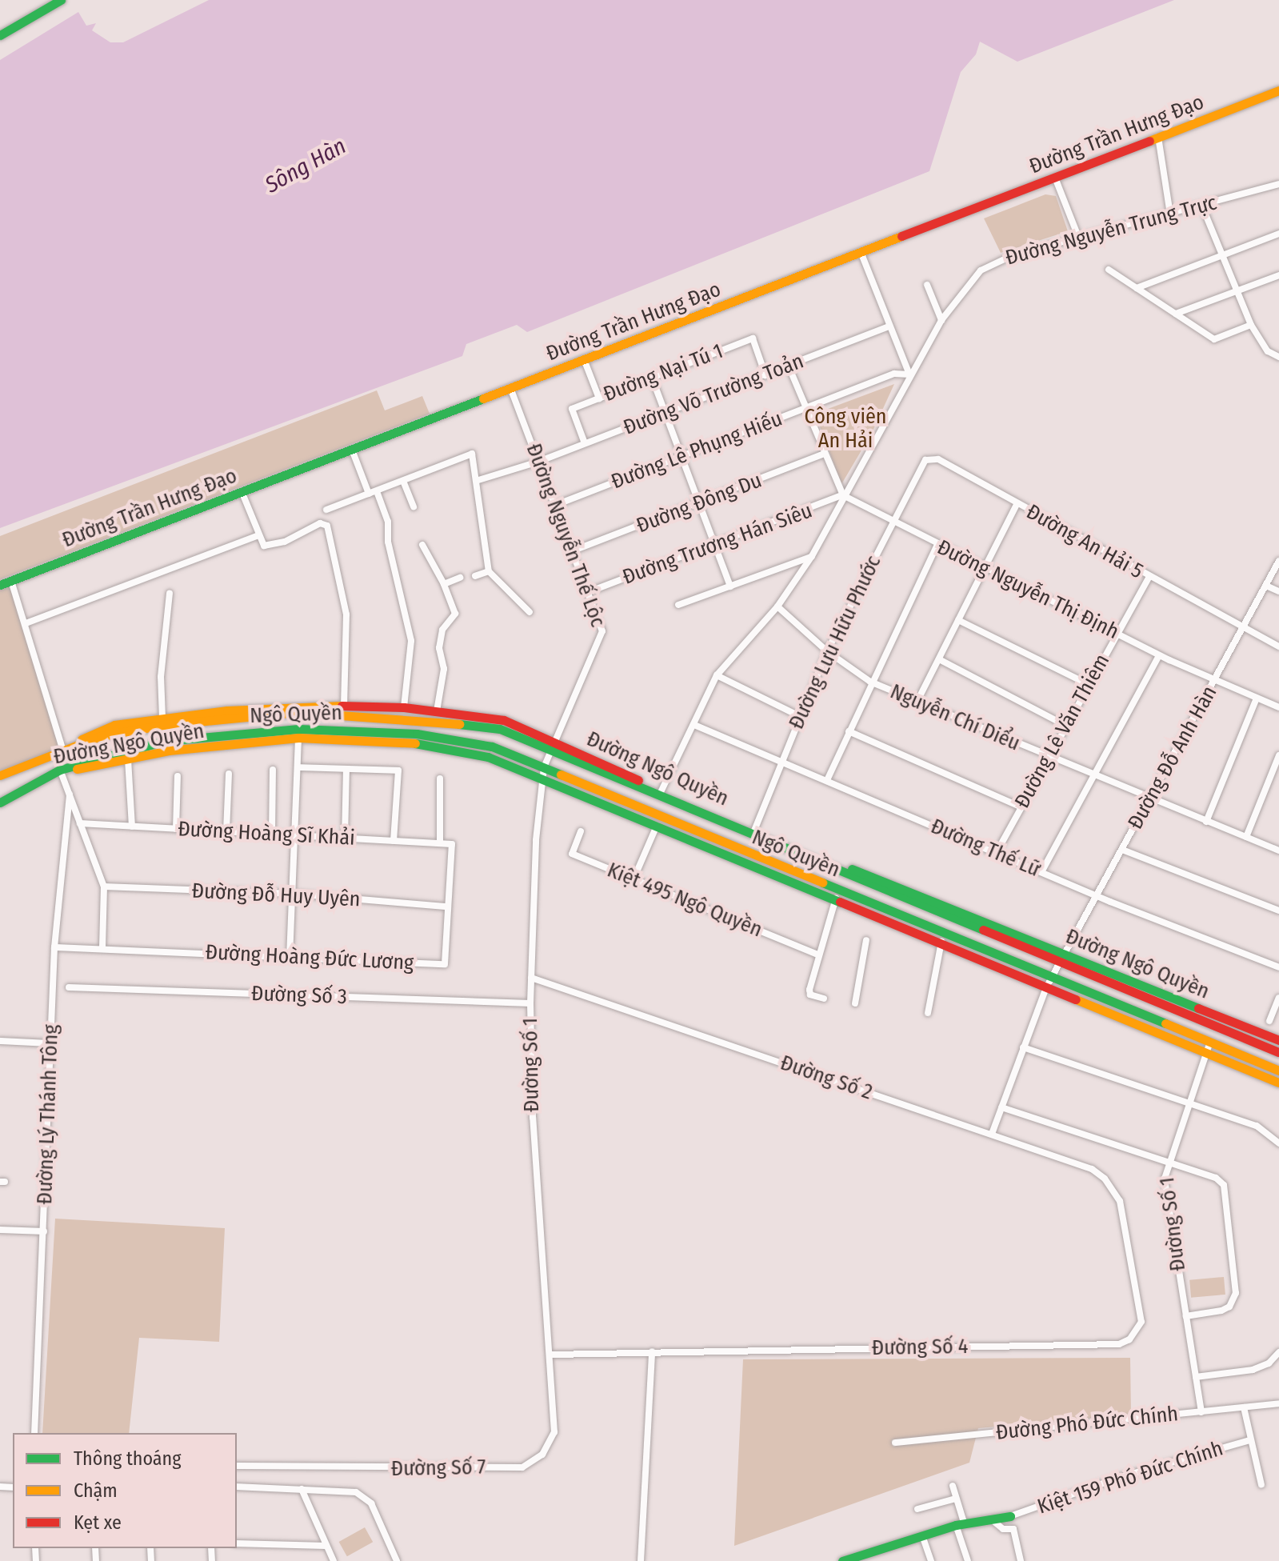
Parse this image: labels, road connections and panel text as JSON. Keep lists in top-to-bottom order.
{
  "streets": {
    "main road": ["Đường Trần Hưng Đạo", "Ngô Quyền", "Đường Ngô Quyền"],
    "street": [
      "Đường Nguyễn Trung Trực",
      "Đường Nại Tú 1",
      "Đường Võ Trường Toản",
      "Đường Lê Phụng Hiếu",
      "Đường Đông Du",
      "Đường Nguyễn Thế Lộc",
      "Đường An Hải 5",
      "Đường Trương Hán Siêu",
      "Đường Nguyễn Thị Định",
      "Đường Lưu Hữu Phước",
      "Nguyễn Chí Diểu",
      "Đường Lê Văn Thiêm",
      "Đường Đỗ Anh Hàn",
      "Đường Hoàng Sĩ Khải",
      "Đường Thế Lữ",
      "Đường Đỗ Huy Uyên",
      "Kiệt 495 Ngô Quyền",
      "Đường Hoàng Đức Lương",
      "Đường Số 3",
      "Đường Số 1",
      "Đường Số 2",
      "Đường Lý Thánh Tông",
      "Đường Số 4",
      "Đường Phó Đức Chính",
      "Đường Số 7",
      "Kiệt 159 Phó Đức Chính"
    ]
  },
  "crossings": [
    ["Đường Trần Hưng Đạo", "Đường Nguyễn Thế Lộc"],
    ["Đường Nguyễn Trung Trực", "Đường Lê Phụng Hiếu"],
    ["Đường Nguyễn Trung Trực", "Đường Trương Hán Siêu"],
    ["Đường Nguyễn Trung Trực", "Đường Nguyễn Thị Định"],
    ["Đường Nguyễn Trung Trực", "Nguyễn Chí Diểu"],
    ["Đường Nguyễn Trung Trực", "Đường Ngô Quyền"],
    ["Đường Nguyễn Trung Trực", "Đường Thế Lữ"],
    ["Đường Nại Tú 1", "Đường Võ Trường Toản"],
    ["Đường Võ Trường Toản", "Đường Nguyễn Thế Lộc"],
    ["Đường Lê Phụng Hiếu", "Đường Nguyễn Thế Lộc"],
    ["Đường Đông Du", "Đường Nguyễn Thế Lộc"],
    ["Đường Nguyễn Thế Lộc", "Đường Trương Hán Siêu"],
    ["Đường Nguyễn Thế Lộc", "Ngô Quyền"],
    ["Đường Nguyễn Thế Lộc", "Đường Ngô Quyền"],
    ["Đường Nguyễn Thế Lộc", "Đường Số 1"],
    ["Đường An Hải 5", "Đường Lưu Hữu Phước"],
    ["Đường An Hải 5", "Đường Lê Văn Thiêm"],
    ["Đường An Hải 5", "Đường Đỗ Anh Hàn"],
    ["Đường Trương Hán Siêu", "Đường Nguyễn Thị Định"],
    ["Đường Nguyễn Thị Định", "Đường Lưu Hữu Phước"],
    ["Đường Nguyễn Thị Định", "Đường Lê Văn Thiêm"],
    ["Đường Nguyễn Thị Định", "Đường Đỗ Anh Hàn"],
    ["Đường Lưu Hữu Phước", "Nguyễn Chí Diểu"],
    ["Đường Lưu Hữu Phước", "Đường Ngô Quyền"],
    ["Đường Lưu Hữu Phước", "Đường Thế Lữ"],
    ["Ngô Quyền", "Đường Ngô Quyền"],
    ["Ngô Quyền", "Đường Đỗ Anh Hàn"],
    ["Ngô Quyền", "Đường Số 1"],
    ["Nguyễn Chí Diểu", "Đường Lê Văn Thiêm"],
    ["Nguyễn Chí Diểu", "Đường Đỗ Anh Hàn"],
    ["Đường Lê Văn Thiêm", "Đường Thế Lữ"],
    ["Đường Ngô Quyền", "Đường Đỗ Anh Hàn"],
    ["Đường Ngô Quyền", "Đường Số 1"],
    ["Đường Đỗ Anh Hàn", "Đường Thế Lữ"],
    ["Đường Đỗ Anh Hàn", "Đường Số 2"],
    ["Đường Hoàng Sĩ Khải", "Đường Hoàng Đức Lương"],
    ["Đường Đỗ Huy Uyên", "Đường Hoàng Đức Lương"],
    ["Đường Hoàng Đức Lương", "Đường Lý Thánh Tông"],
    ["Đường Số 3", "Đường Số 1"],
    ["Đường Số 1", "Đường Số 2"],
    ["Đường Số 1", "Đường Số 4"],
    ["Đường Số 1", "Đường Phó Đức Chính"],
    ["Đường Số 1", "Đường Số 7"],
    ["Đường Số 2", "Đường Số 4"],
    ["Đường Số 4", "Đường Số 7"]
  ],
  "water": ["Sông Hàn"],
  "parks": ["Công viên An Hải"],
  "legend": ["Thông thoáng", "Chậm", "Kẹt xe"]
}
